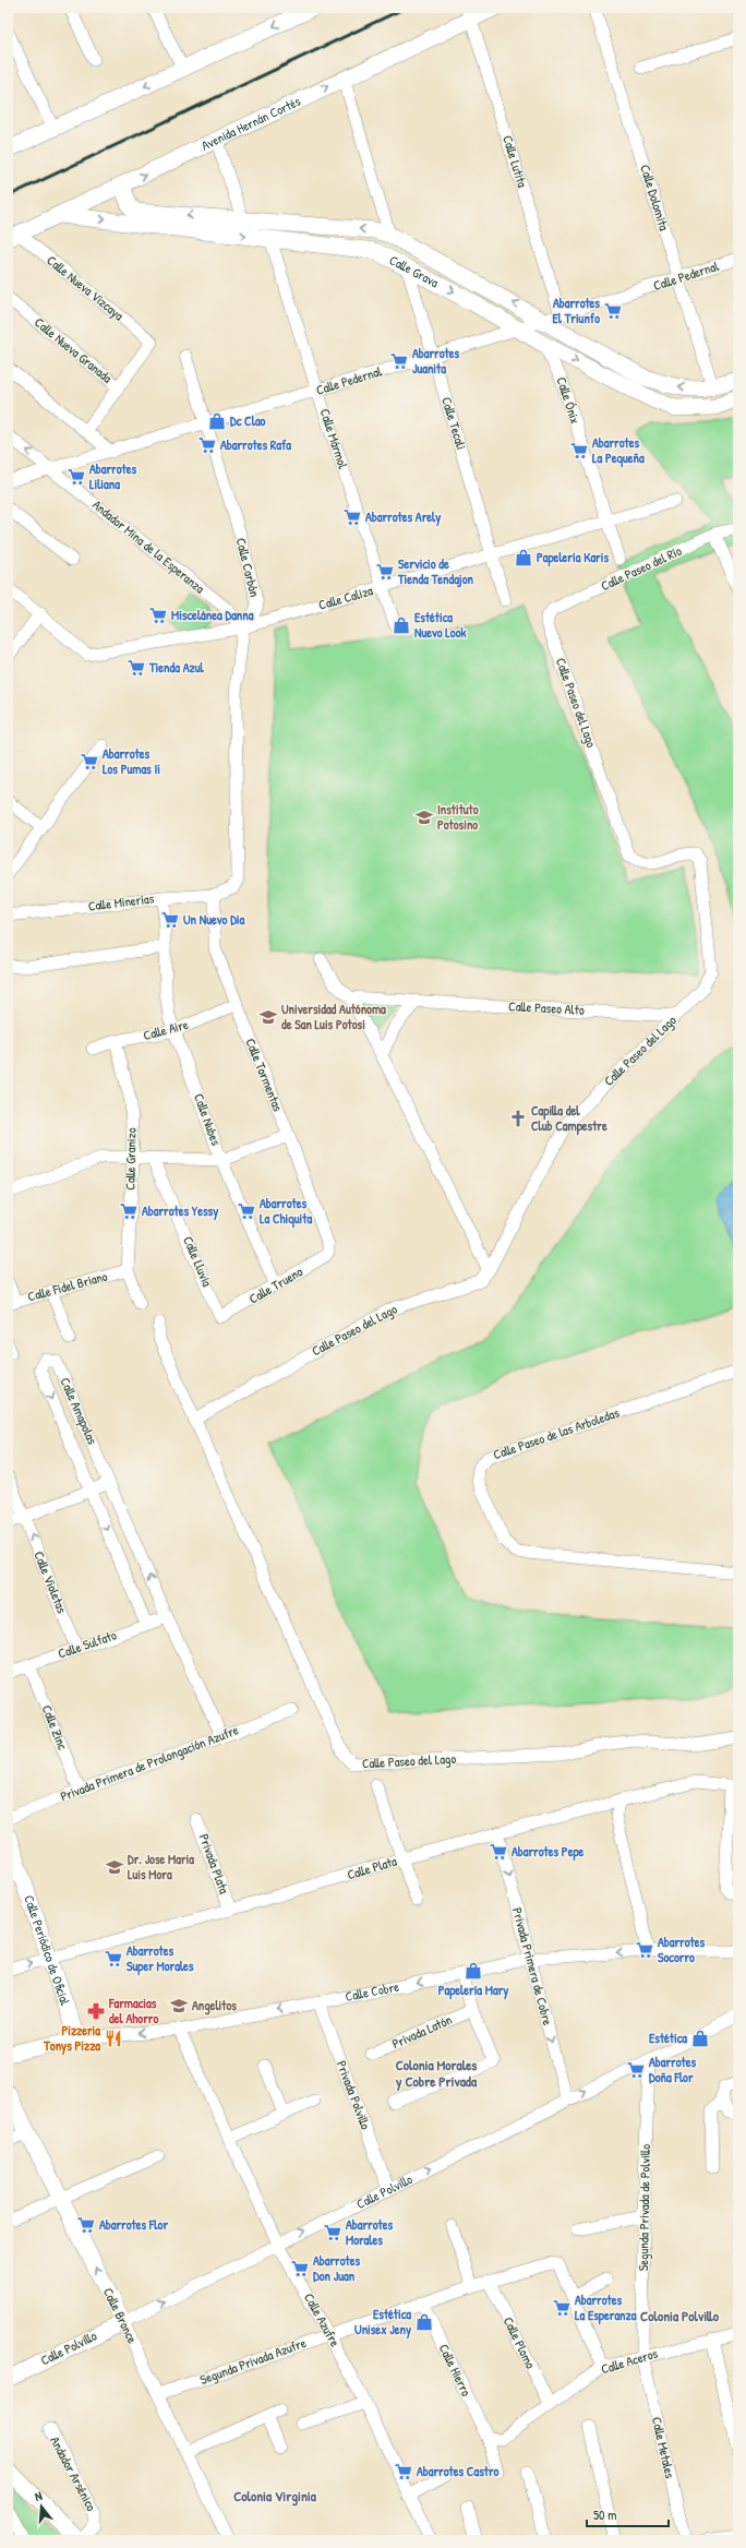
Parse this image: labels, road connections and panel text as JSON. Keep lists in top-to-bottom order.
{
  "streets": {
    "main road": [
      "Avenida Hernán Cortés",
      "Calle Grava",
      "Calle Periódico de Oficial",
      "Calle Cobre",
      "Calle Polvillo",
      "Calle Bronce"
    ],
    "street": [
      "Calle Lutita",
      "Calle Dolomita",
      "Calle Pedernal",
      "Calle Nueva Vizcaya",
      "Calle Nueva Granada",
      "Calle Ónix",
      "Calle Tecali",
      "Calle Mármol",
      "Andador Mina de la Esperanza",
      "Calle Carbón",
      "Calle Paseo del Río",
      "Calle Caliza",
      "Calle Paseo del Lago",
      "Calle Minerías",
      "Calle Paseo Alto",
      "Calle Aire",
      "Calle Tormentas",
      "Calle Nubes",
      "Calle Granizo",
      "Calle Lluvia",
      "Calle Trueno",
      "Calle Fidel Briano",
      "Calle Amapolas",
      "Calle Paseo de las Arboledas",
      "Calle Violetas",
      "Calle Sulfato",
      "Calle Zinc",
      "Privada Primera de Prolongación Azufre",
      "Privada Plata",
      "Calle Plata",
      "Privada Primera de Cobre",
      "Privada Latón",
      "Privada Polvillo",
      "Segunda Privada de Polvillo",
      "Calle Azufre",
      "Calle Plomo",
      "Segunda Privada Azufre",
      "Calle Aceros",
      "Calle Hierro",
      "Calle Metales",
      "Andador Arsénico"
    ]
  },
  "crossings": [
    ["Avenida Hernán Cortés", "Calle Lutita"],
    ["Avenida Hernán Cortés", "Calle Grava"],
    ["Avenida Hernán Cortés", "Calle Nueva Vizcaya"],
    ["Calle Lutita", "Calle Pedernal"],
    ["Calle Dolomita", "Calle Grava"],
    ["Calle Dolomita", "Calle Pedernal"],
    ["Calle Grava", "Calle Pedernal"],
    ["Calle Grava", "Calle Ónix"],
    ["Calle Grava", "Calle Tecali"],
    ["Calle Grava", "Calle Mármol"],
    ["Calle Pedernal", "Calle Tecali"],
    ["Calle Pedernal", "Calle Mármol"],
    ["Calle Pedernal", "Andador Mina de la Esperanza"],
    ["Calle Pedernal", "Calle Carbón"],
    ["Calle Nueva Vizcaya", "Calle Nueva Granada"],
    ["Calle Ónix", "Calle Caliza"],
    ["Calle Tecali", "Calle Caliza"],
    ["Calle Mármol", "Calle Caliza"],
    ["Andador Mina de la Esperanza", "Calle Carbón"],
    ["Andador Mina de la Esperanza", "Calle Caliza"],
    ["Calle Carbón", "Calle Caliza"],
    ["Calle Carbón", "Calle Minerías"],
    ["Calle Paseo del Río", "Calle Paseo del Lago"],
    ["Calle Paseo del Lago", "Calle Paseo Alto"],
    ["Calle Minerías", "Calle Tormentas"],
    ["Calle Minerías", "Calle Nubes"],
    ["Calle Aire", "Calle Tormentas"],
    ["Calle Aire", "Calle Nubes"],
    ["Calle Aire", "Calle Granizo"],
    ["Calle Tormentas", "Calle Trueno"],
    ["Calle Nubes", "Calle Trueno"],
    ["Calle Granizo", "Calle Fidel Briano"],
    ["Calle Lluvia", "Calle Trueno"],
    ["Calle Amapolas", "Calle Sulfato"],
    ["Calle Amapolas", "Privada Primera de Prolongación Azufre"],
    ["Calle Violetas", "Calle Sulfato"],
    ["Calle Sulfato", "Calle Zinc"],
    ["Calle Zinc", "Privada Primera de Prolongación Azufre"],
    ["Privada Plata", "Calle Plata"],
    ["Calle Plata", "Calle Periódico de Oficial"],
    ["Calle Plata", "Privada Primera de Cobre"],
    ["Calle Periódico de Oficial", "Calle Cobre"],
    ["Privada Primera de Cobre", "Calle Cobre"],
    ["Privada Primera de Cobre", "Calle Polvillo"],
    ["Calle Cobre", "Privada Polvillo"],
    ["Calle Cobre", "Calle Azufre"],
    ["Privada Polvillo", "Calle Polvillo"],
    ["Calle Polvillo", "Segunda Privada de Polvillo"],
    ["Calle Polvillo", "Calle Bronce"],
    ["Calle Polvillo", "Calle Azufre"],
    ["Segunda Privada de Polvillo", "Calle Aceros"],
    ["Segunda Privada de Polvillo", "Calle Metales"],
    ["Calle Bronce", "Segunda Privada Azufre"],
    ["Calle Azufre", "Segunda Privada Azufre"],
    ["Calle Plomo", "Segunda Privada Azufre"],
    ["Calle Plomo", "Calle Aceros"],
    ["Segunda Privada Azufre", "Calle Hierro"],
    ["Calle Aceros", "Calle Hierro"],
    ["Calle Aceros", "Calle Metales"]
  ],
  "one_way": [
    "Calle Violetas",
    "Privada Primera de Cobre",
    "Calle Cobre",
    "Calle Polvillo"
  ],
  "districts": ["Colonia Morales y Cobre Privada", "Colonia Polvillo", "Colonia Virginia"],
  "places": {
    "supermarket": [
      "Abarrotes El Triunfo",
      "Abarrotes Juanita",
      "Abarrotes Rafa",
      "Abarrotes La Pequeña",
      "Abarrotes Liliana",
      "Abarrotes Arely",
      "Servicio de Tienda Tendajon",
      "Miscelánea Danna",
      "Tienda Azul",
      "Abarrotes Los Pumas Ii",
      "Un Nuevo Día",
      "Abarrotes Yessy",
      "Abarrotes La Chiquita",
      "Abarrotes Pepe",
      "Abarrotes Socorro",
      "Abarrotes Super Morales",
      "Abarrotes Doña Flor",
      "Abarrotes Flor",
      "Abarrotes Morales",
      "Abarrotes Don Juan",
      "Abarrotes La Esperanza",
      "Abarrotes Castro"
    ],
    "shop": [
      "Dc Clao",
      "Papelería Karis",
      "Estética Nuevo Look",
      "Papelería Mary",
      "Estética",
      "Estética Unisex Jeny"
    ],
    "school or university": [
      "Instituto Potosino",
      "Universidad Autónoma de San Luis Potosi",
      "Dr. Jose Maria Luis Mora",
      "Angelitos"
    ],
    "church": ["Capilla del Club Campestre"],
    "pharmacy": ["Farmacias del Ahorro"],
    "restaurant": ["Pizzeria Tonys Pizza"]
  },
  "scale_bar": "50 m",
  "north": "top"
}
